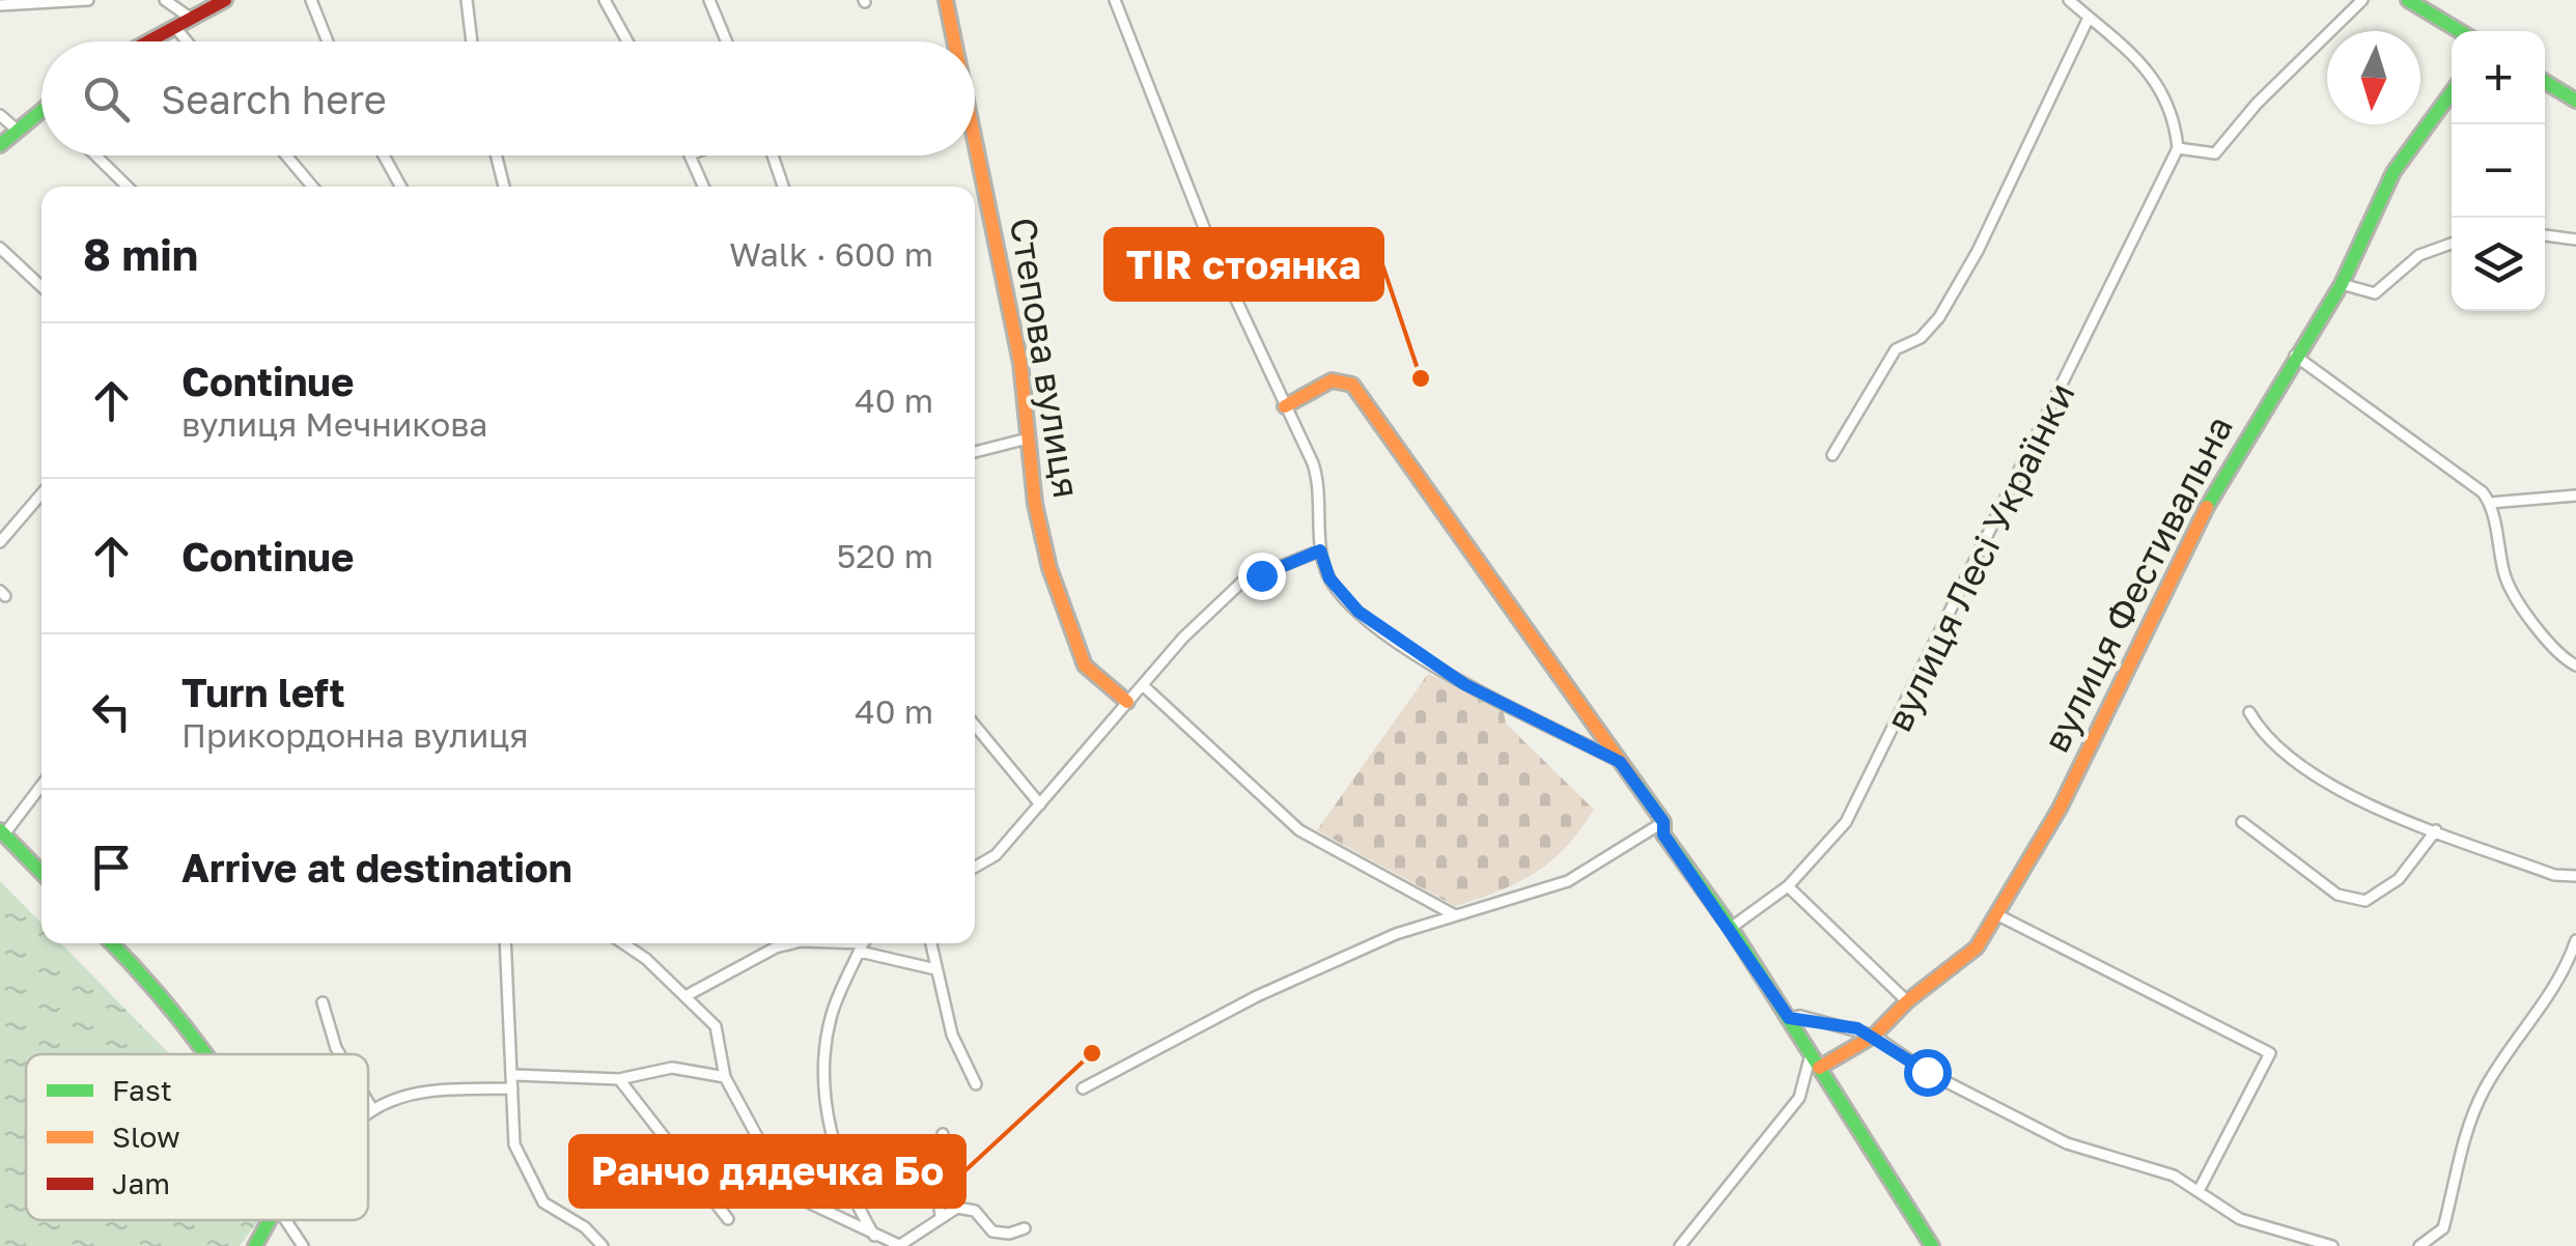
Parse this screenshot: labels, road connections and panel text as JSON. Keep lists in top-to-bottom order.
{
  "streets": {
    "main road": ["Степова вулиця", "вулиця Фестивальна"],
    "street": ["вулиця Лесі Українки"]
  },
  "places": ["TIR стоянка", "Ранчо дядечка Бо"],
  "legend": ["Fast", "Slow", "Jam"],
  "north": "bottom",
  "page": {
    "map_buttons": ["+", "−"],
    "search": "Search here",
    "heading": ["8 min", "Walk · 600 m"],
    "list": [
      ["Continue", "вулиця Мечникова", "40 m"],
      ["Continue", "520 m"],
      ["Turn left", "Прикордонна вулиця", "40 m"],
      "Arrive at destination"
    ]
  }
}
